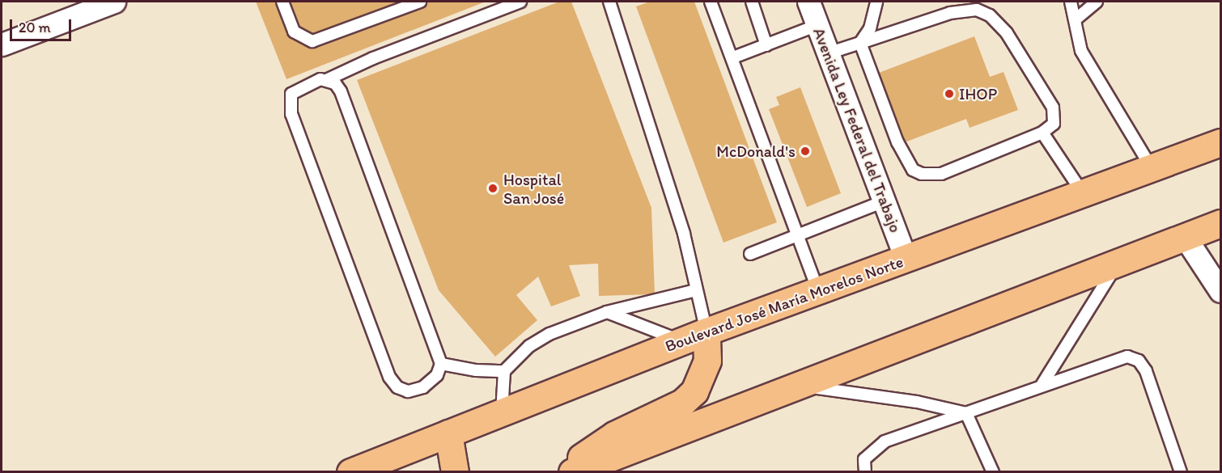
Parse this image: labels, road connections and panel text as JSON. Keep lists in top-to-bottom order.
{
  "streets": {
    "main road": ["Boulevard José María Morelos Norte"],
    "street": ["Avenida Ley Federal del Trabajo"]
  },
  "crossings": [
    ["Avenida Ley Federal del Trabajo", "Boulevard José María Morelos Norte"]
  ],
  "places": ["IHOP", "McDonald's", "Hospital San José"],
  "scale_bar": "20 m"
}
